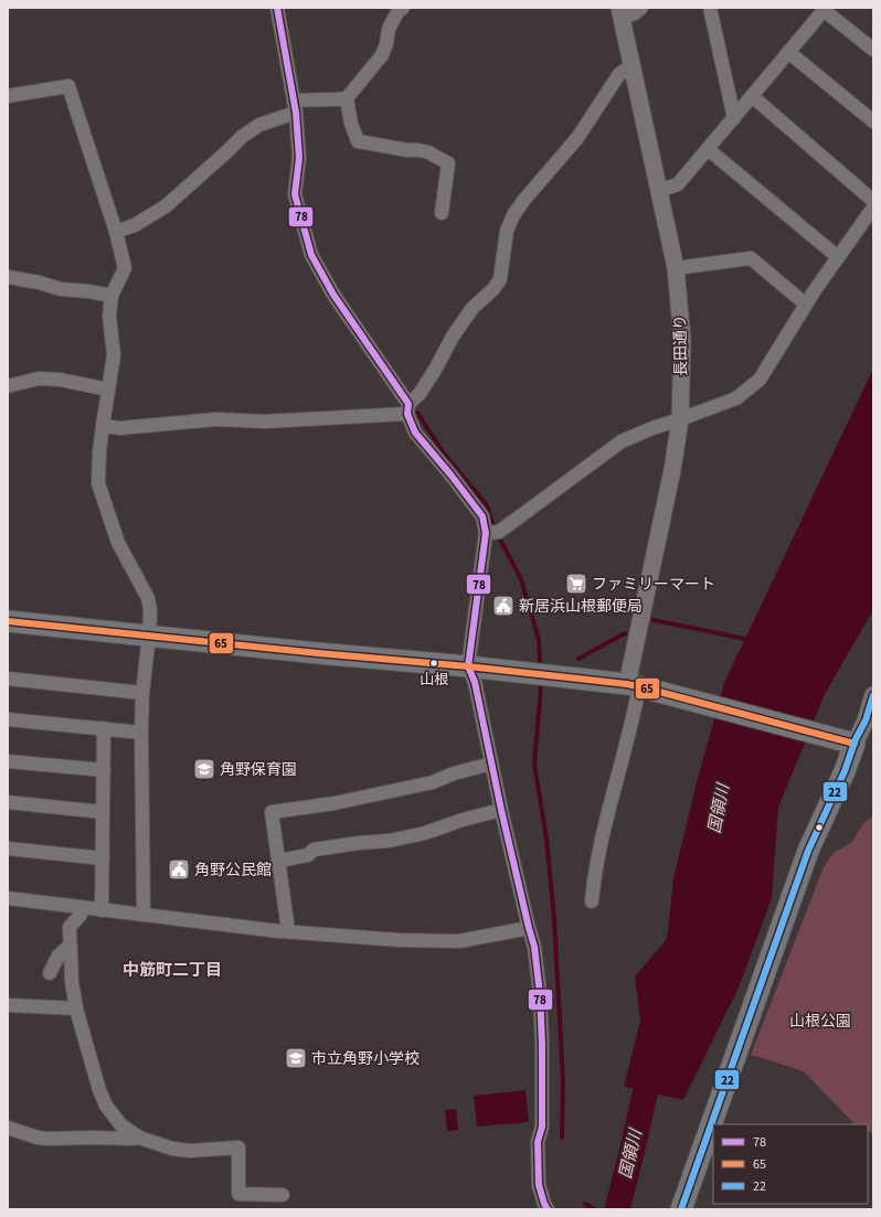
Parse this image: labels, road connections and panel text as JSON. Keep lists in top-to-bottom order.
{
  "streets": {
    "street": ["長田通り"]
  },
  "districts": ["中筋町二丁目"],
  "water": ["国領川"],
  "parks": ["山根公園"],
  "places": {
    "supermarket": ["ファミリーマート"],
    "public building": ["新居浜山根郵便局", "角野公民館"],
    "other": ["山根"],
    "school or university": ["角野保育園", "市立角野小学校"]
  },
  "lines": ["transit line 78", "transit line 65", "transit line 22"],
  "legend": ["78", "65", "22"]
}
